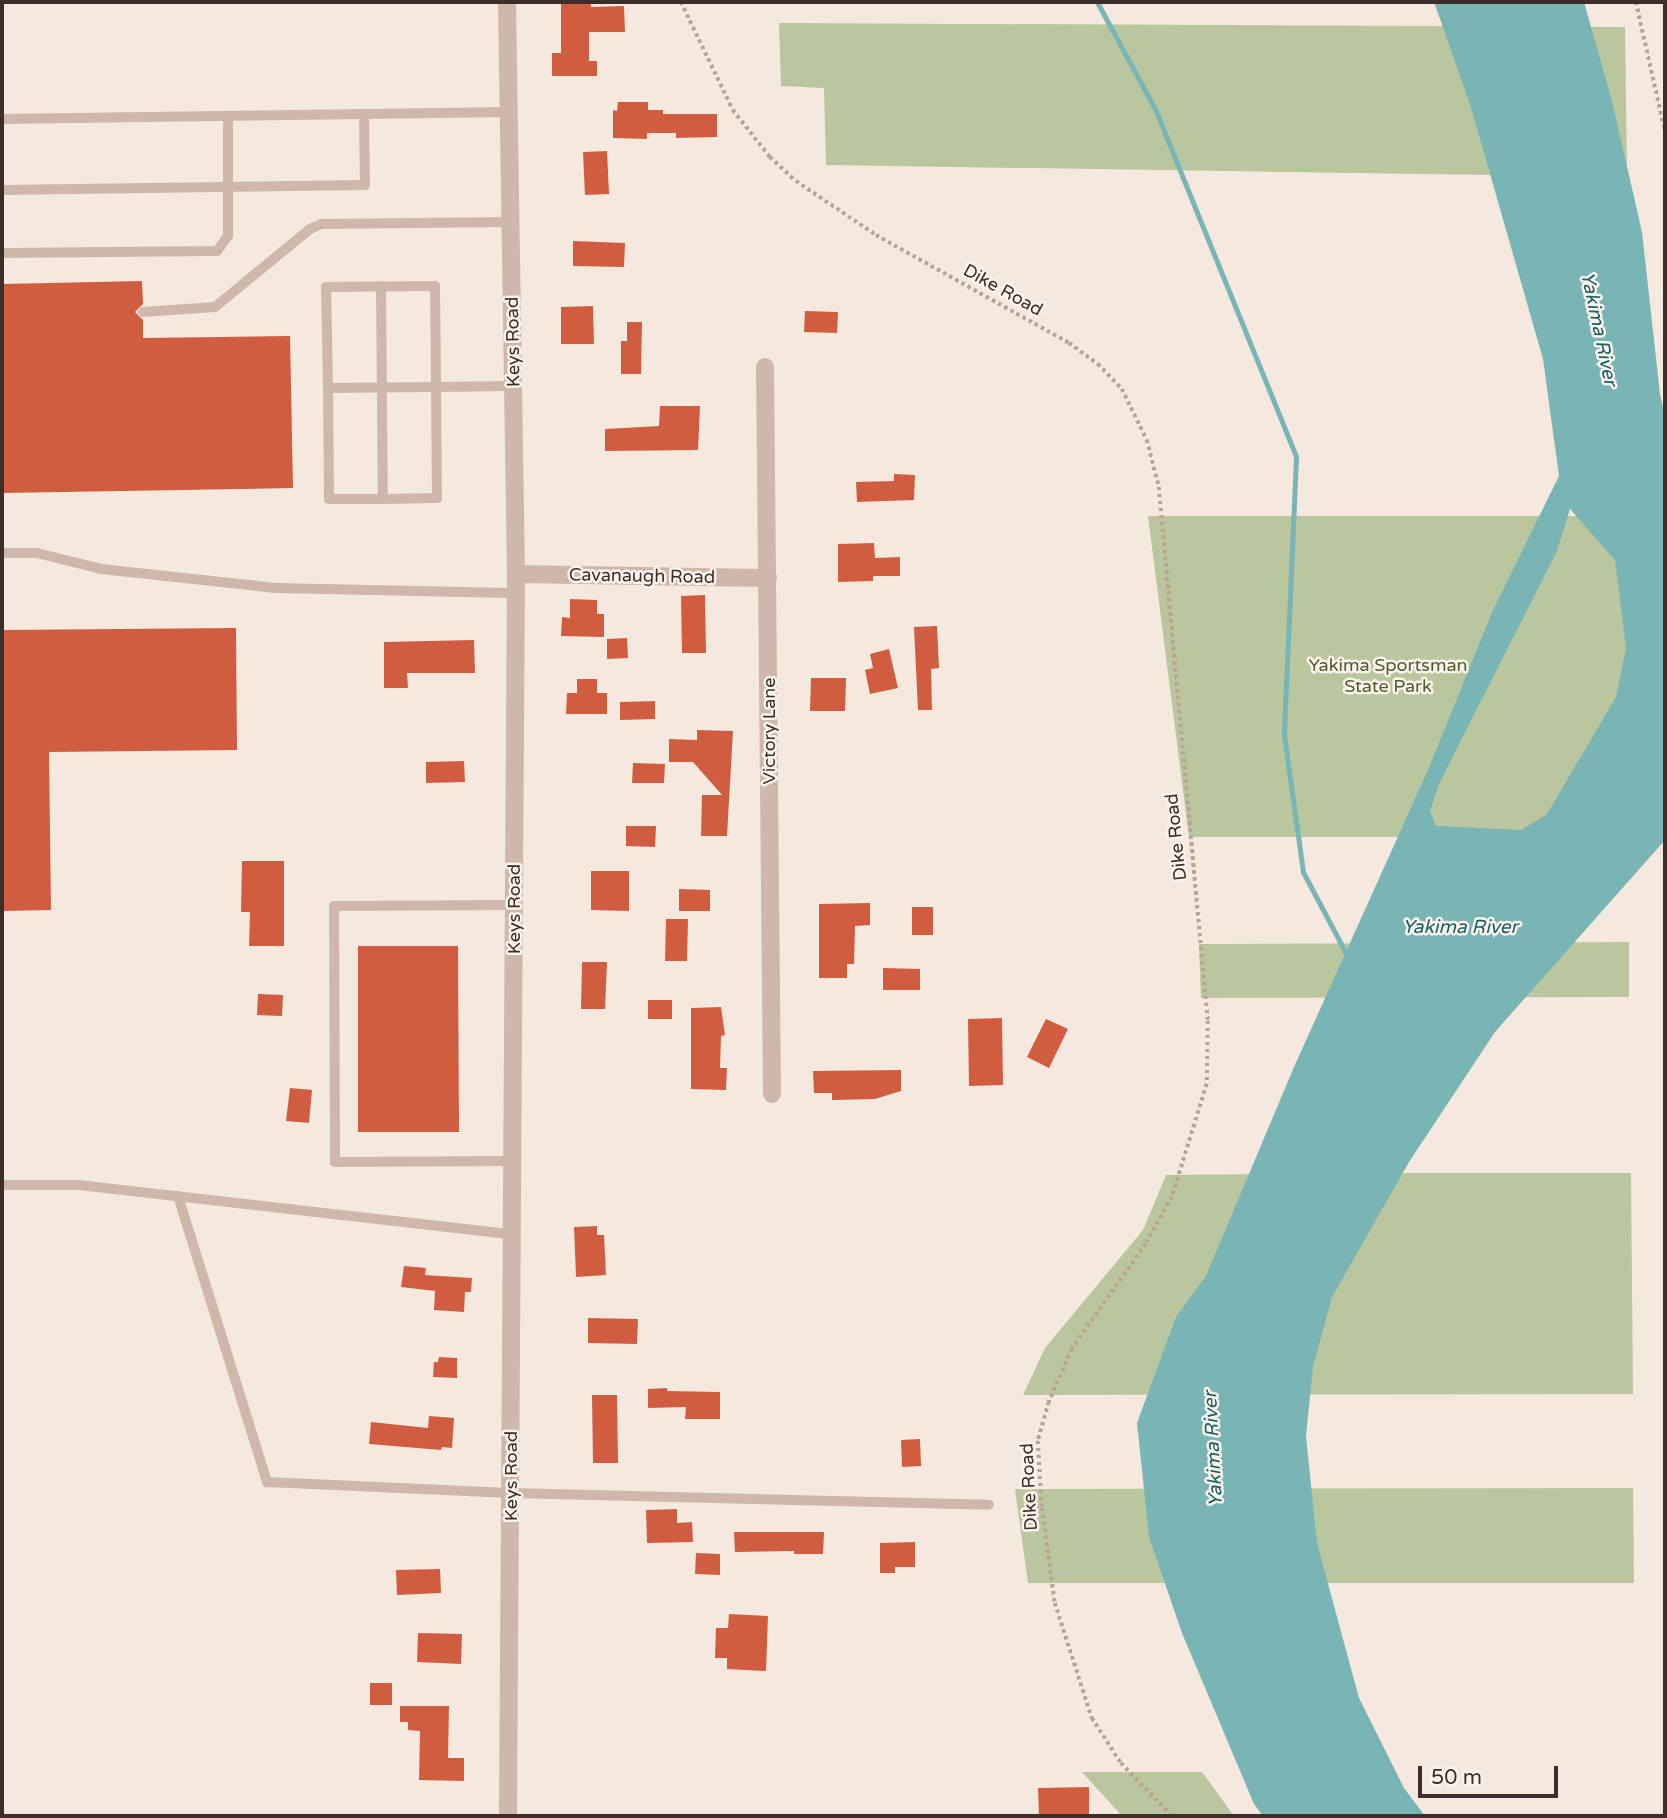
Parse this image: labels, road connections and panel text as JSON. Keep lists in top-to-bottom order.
{
  "streets": {
    "street": ["Keys Road", "Cavanaugh Road", "Victory Lane"],
    "path": ["Dike Road"]
  },
  "crossings": [
    ["Keys Road", "Cavanaugh Road"],
    ["Cavanaugh Road", "Victory Lane"]
  ],
  "water": ["Yakima River"],
  "parks": ["Yakima Sportsman State Park"],
  "scale_bar": "50 m"
}
